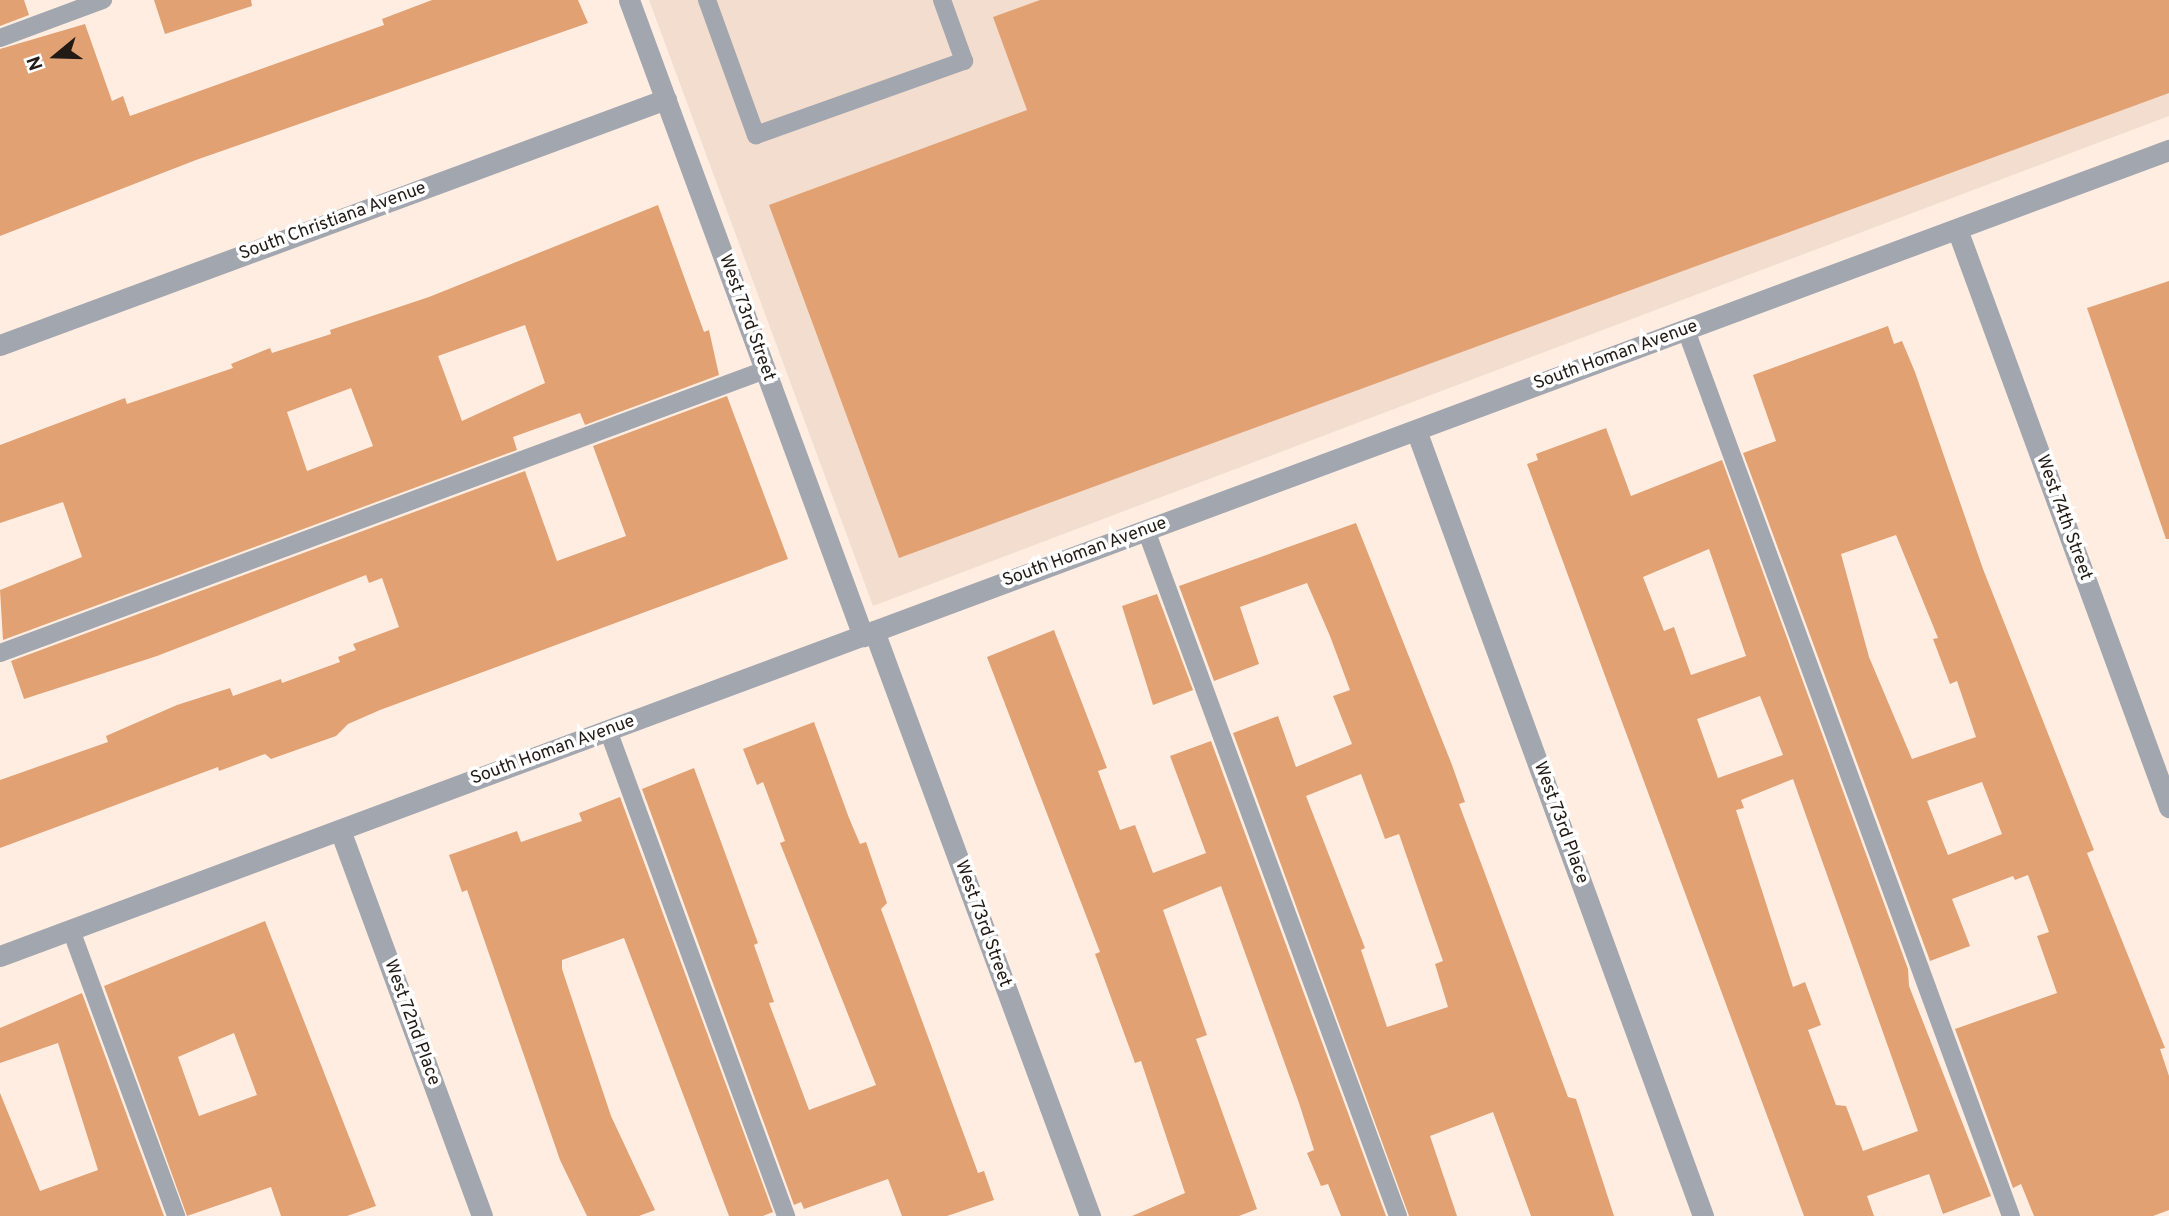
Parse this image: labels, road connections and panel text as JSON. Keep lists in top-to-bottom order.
{
  "streets": {
    "street": [
      "South Christiana Avenue",
      "West 73rd Street",
      "South Homan Avenue",
      "West 74th Street",
      "West 73rd Place",
      "West 72nd Place"
    ]
  },
  "crossings": [
    ["South Christiana Avenue", "West 73rd Street"],
    ["West 73rd Street", "South Homan Avenue"],
    ["South Homan Avenue", "West 74th Street"],
    ["South Homan Avenue", "West 73rd Place"],
    ["South Homan Avenue", "West 72nd Place"]
  ],
  "north": "left"
}
